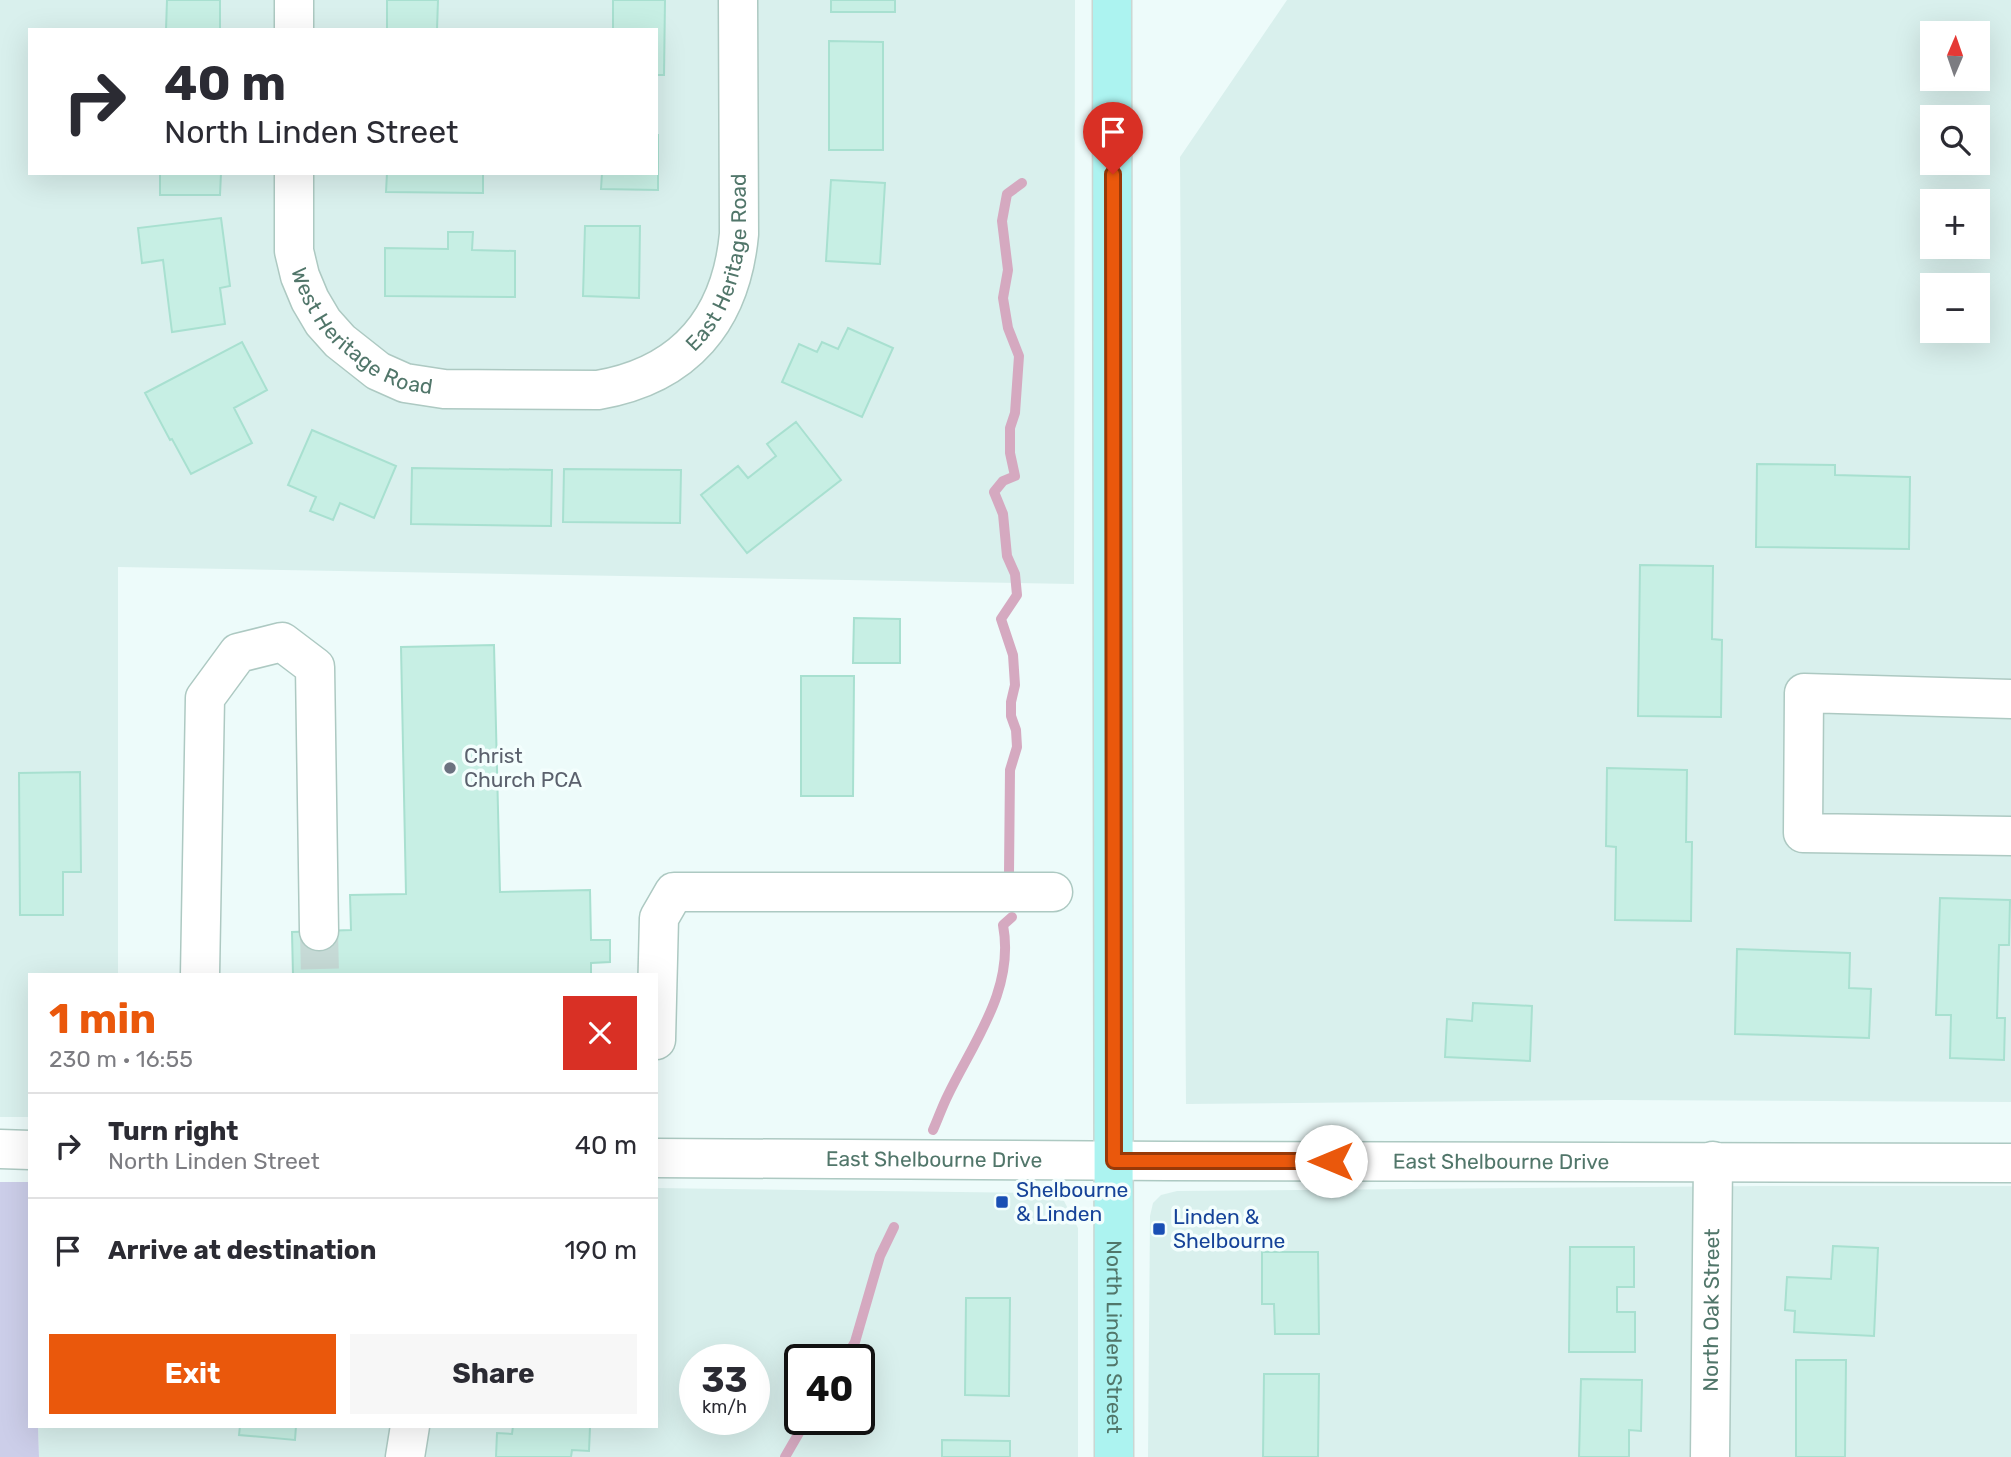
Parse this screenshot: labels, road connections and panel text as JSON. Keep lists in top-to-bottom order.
{
  "streets": {
    "main road": ["North Linden Street"],
    "street": [
      "East Heritage Road",
      "West Heritage Road",
      "East Shelbourne Drive",
      "North Oak Street"
    ]
  },
  "crossings": [
    ["East Heritage Road", "West Heritage Road"],
    ["East Shelbourne Drive", "North Oak Street"],
    ["East Shelbourne Drive", "North Linden Street"]
  ],
  "places": {
    "other": ["Christ Church PCA"],
    "transit": ["Shelbourne & Linden", "Linden & Shelbourne"]
  },
  "north": "top",
  "page": {
    "map_buttons": ["+", "−"],
    "turn": ["40 m", "North Linden Street"],
    "heading": ["1 min", "230 m · 16:55"],
    "list": [
      {
        "name": "Turn right",
        "note": "North Linden Street",
        "value": "40 m"
      },
      {
        "name": "Arrive at destination",
        "value": "190 m"
      }
    ],
    "buttons": ["Exit", "Share"],
    "speed": "33 km/h",
    "limit": "40"
  }
}
